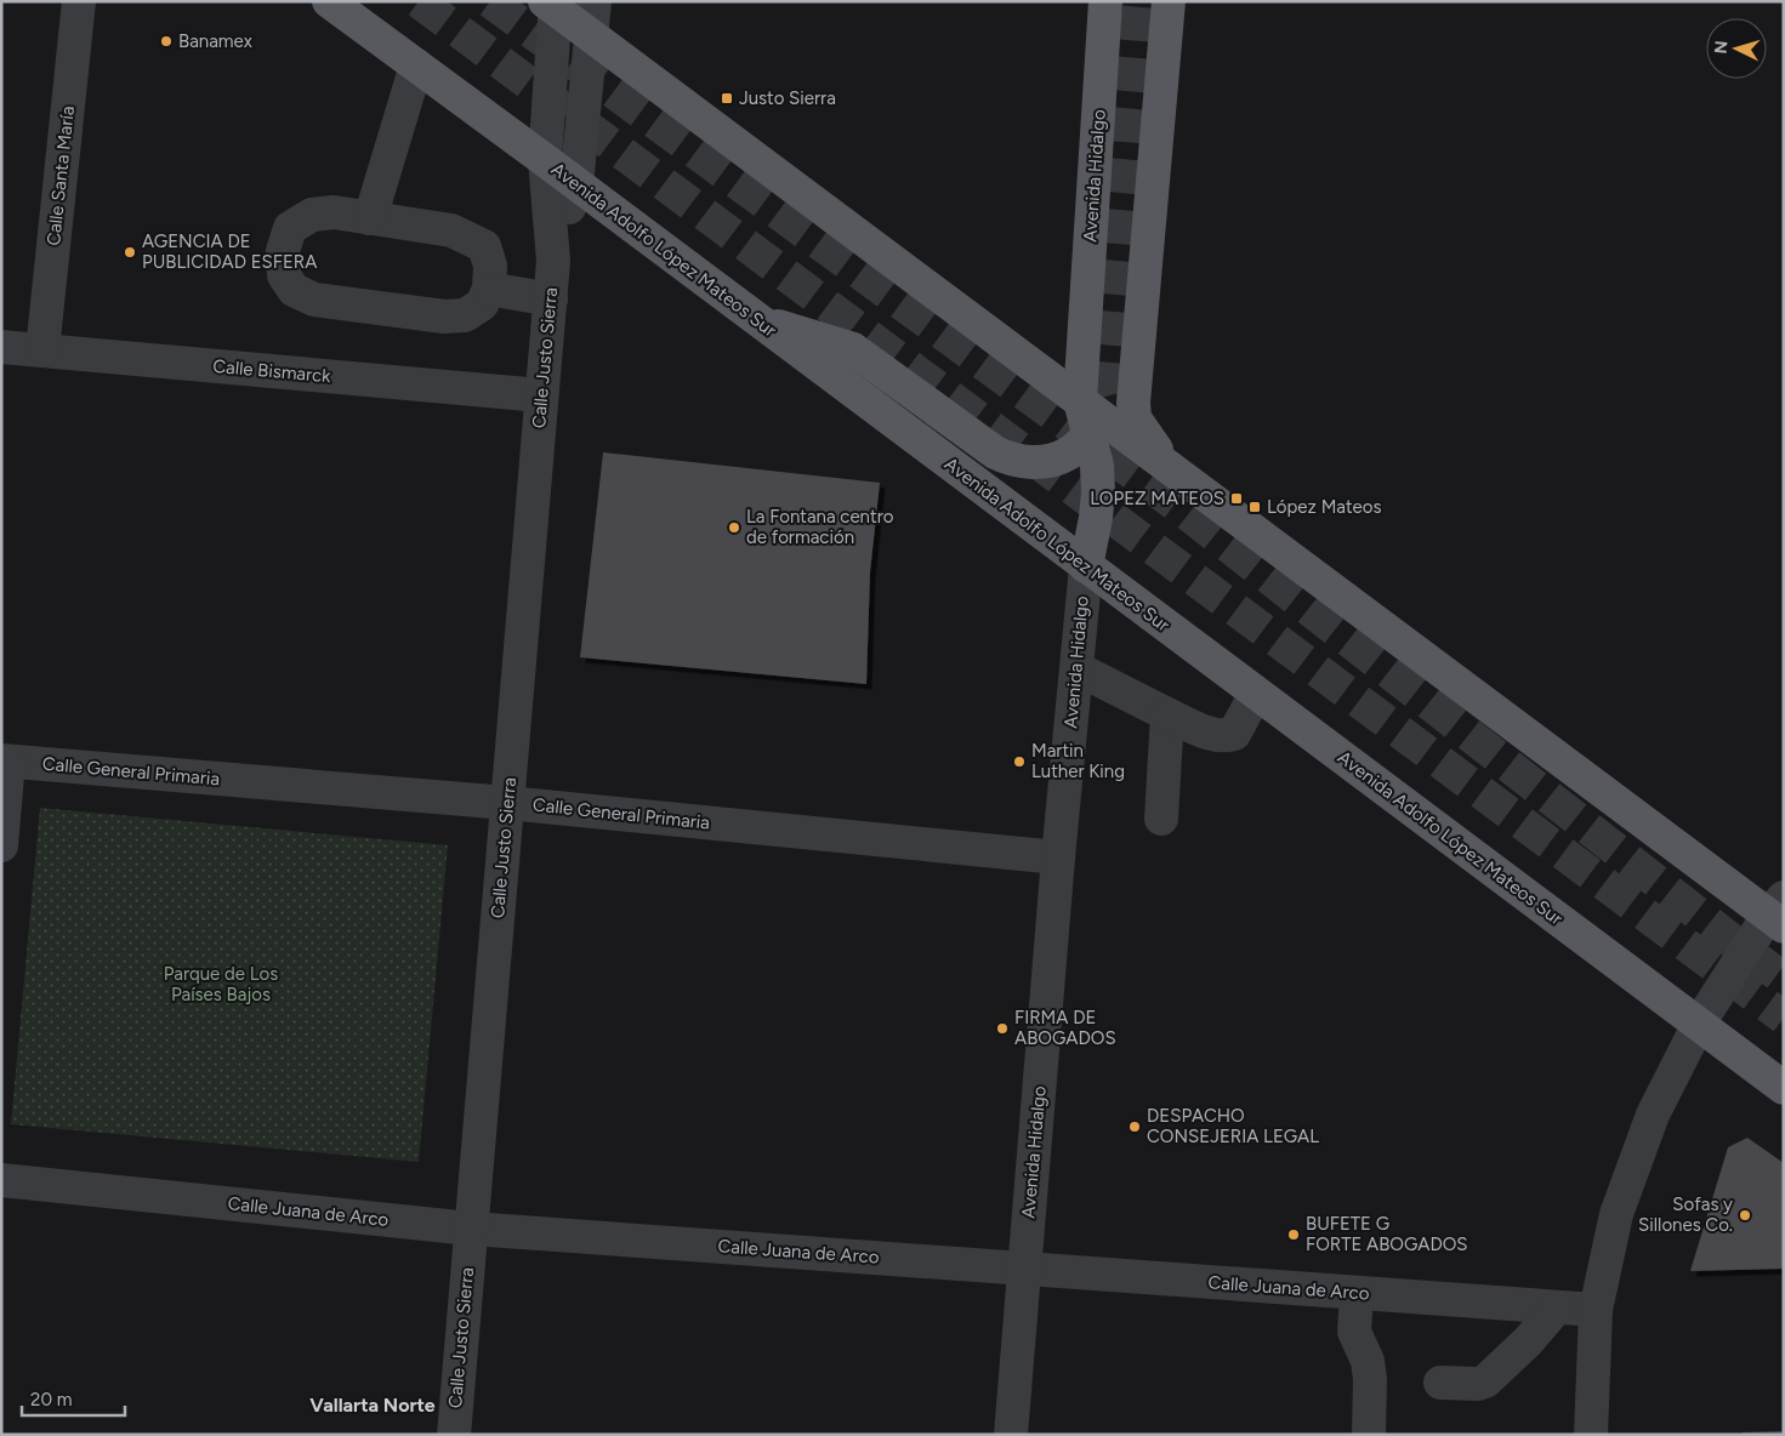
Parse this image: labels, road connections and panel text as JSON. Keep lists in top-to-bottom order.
{
  "streets": {
    "main road": ["Avenida Hidalgo", "Avenida Adolfo López Mateos Sur"],
    "street": [
      "Calle Santa María",
      "Calle Justo Sierra",
      "Calle Bismarck",
      "Calle General Primaria",
      "Calle Juana de Arco"
    ]
  },
  "crossings": [
    ["Calle Santa María", "Calle Bismarck"],
    ["Avenida Hidalgo", "Avenida Adolfo López Mateos Sur"],
    ["Avenida Hidalgo", "Calle General Primaria"],
    ["Avenida Hidalgo", "Calle Juana de Arco"],
    ["Avenida Adolfo López Mateos Sur", "Calle Justo Sierra"],
    ["Calle Justo Sierra", "Calle Bismarck"],
    ["Calle Justo Sierra", "Calle General Primaria"],
    ["Calle Justo Sierra", "Calle Juana de Arco"]
  ],
  "districts": ["Vallarta Norte"],
  "parks": ["Parque de Los Países Bajos"],
  "places": {
    "other": [
      "Banamex",
      "AGENCIA DE PUBLICIDAD ESFERA",
      "La Fontana centro de formación",
      "Martin Luther King",
      "FIRMA DE ABOGADOS",
      "DESPACHO CONSEJERIA LEGAL",
      "Sofas y Sillones Co.",
      "BUFETE G FORTE ABOGADOS"
    ],
    "transit": ["Justo Sierra", "LOPEZ MATEOS", "López Mateos"]
  },
  "scale_bar": "20 m",
  "north": "left"
}
